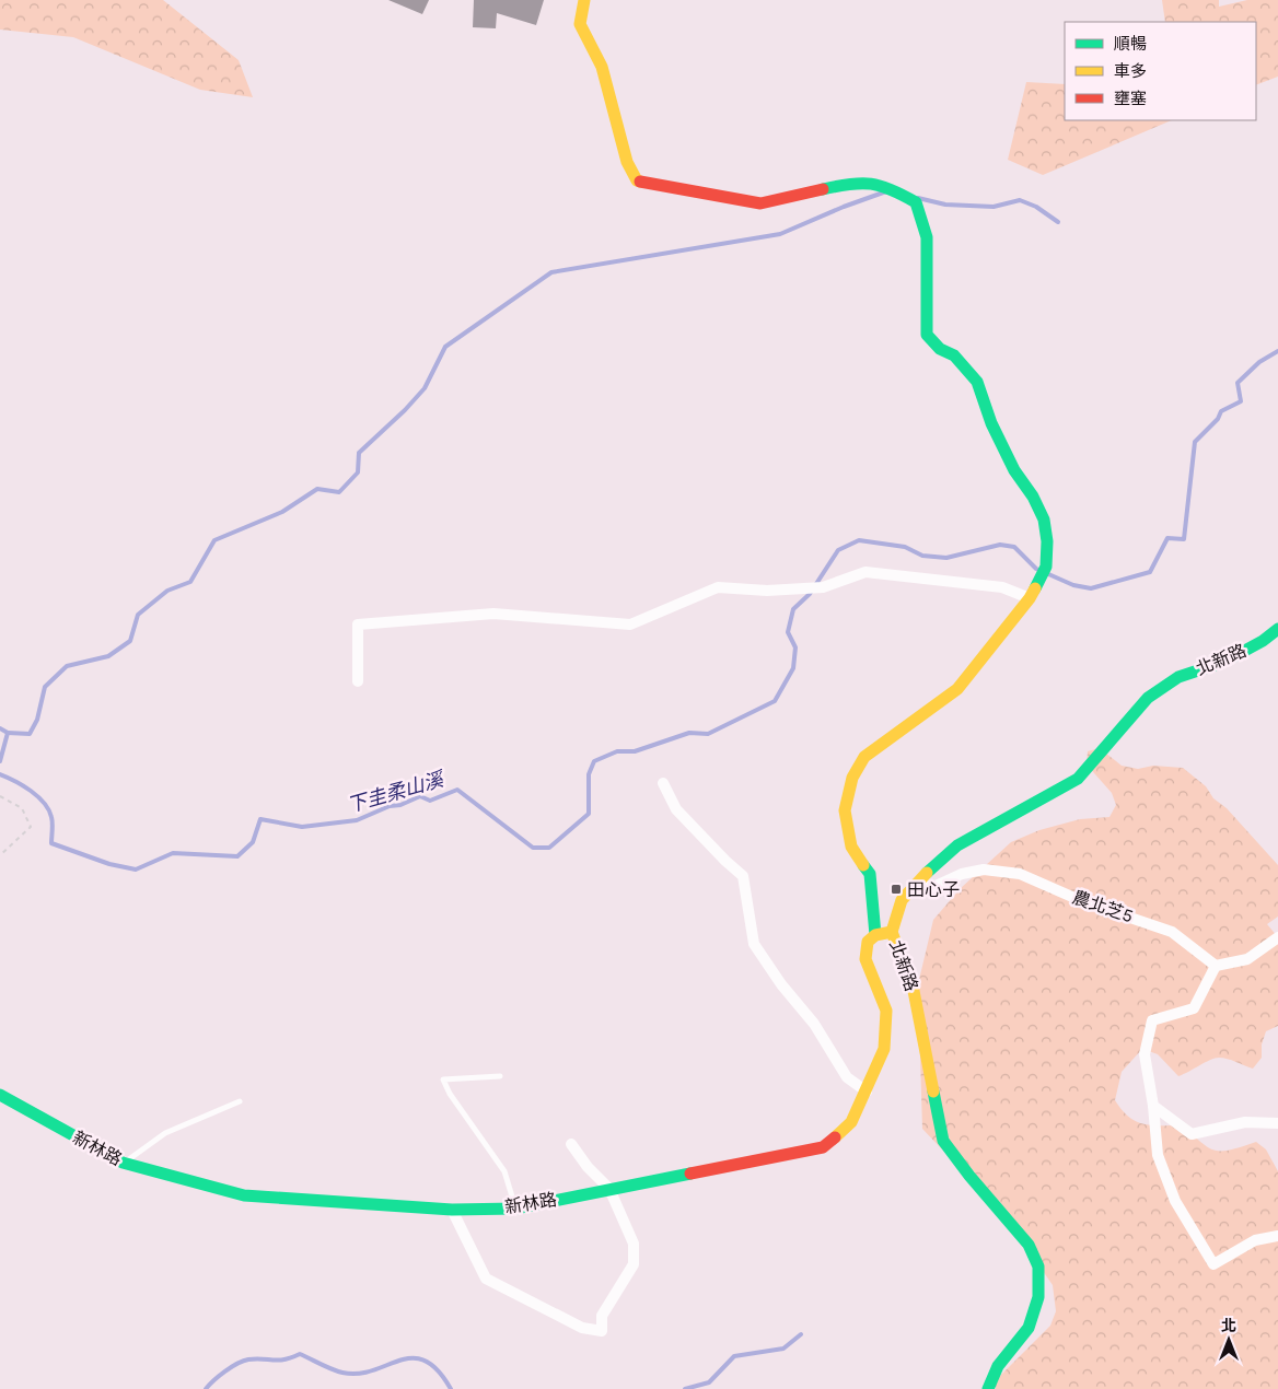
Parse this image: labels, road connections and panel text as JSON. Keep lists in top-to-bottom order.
{
  "streets": {
    "street": ["北新路", "農北芝5", "新林路"]
  },
  "crossings": [
    ["北新路", "農北芝5"]
  ],
  "water": ["下圭柔山溪"],
  "places": {
    "transit": ["田心子"]
  },
  "legend": ["順暢", "車多", "壅塞"],
  "north": "top"
}
